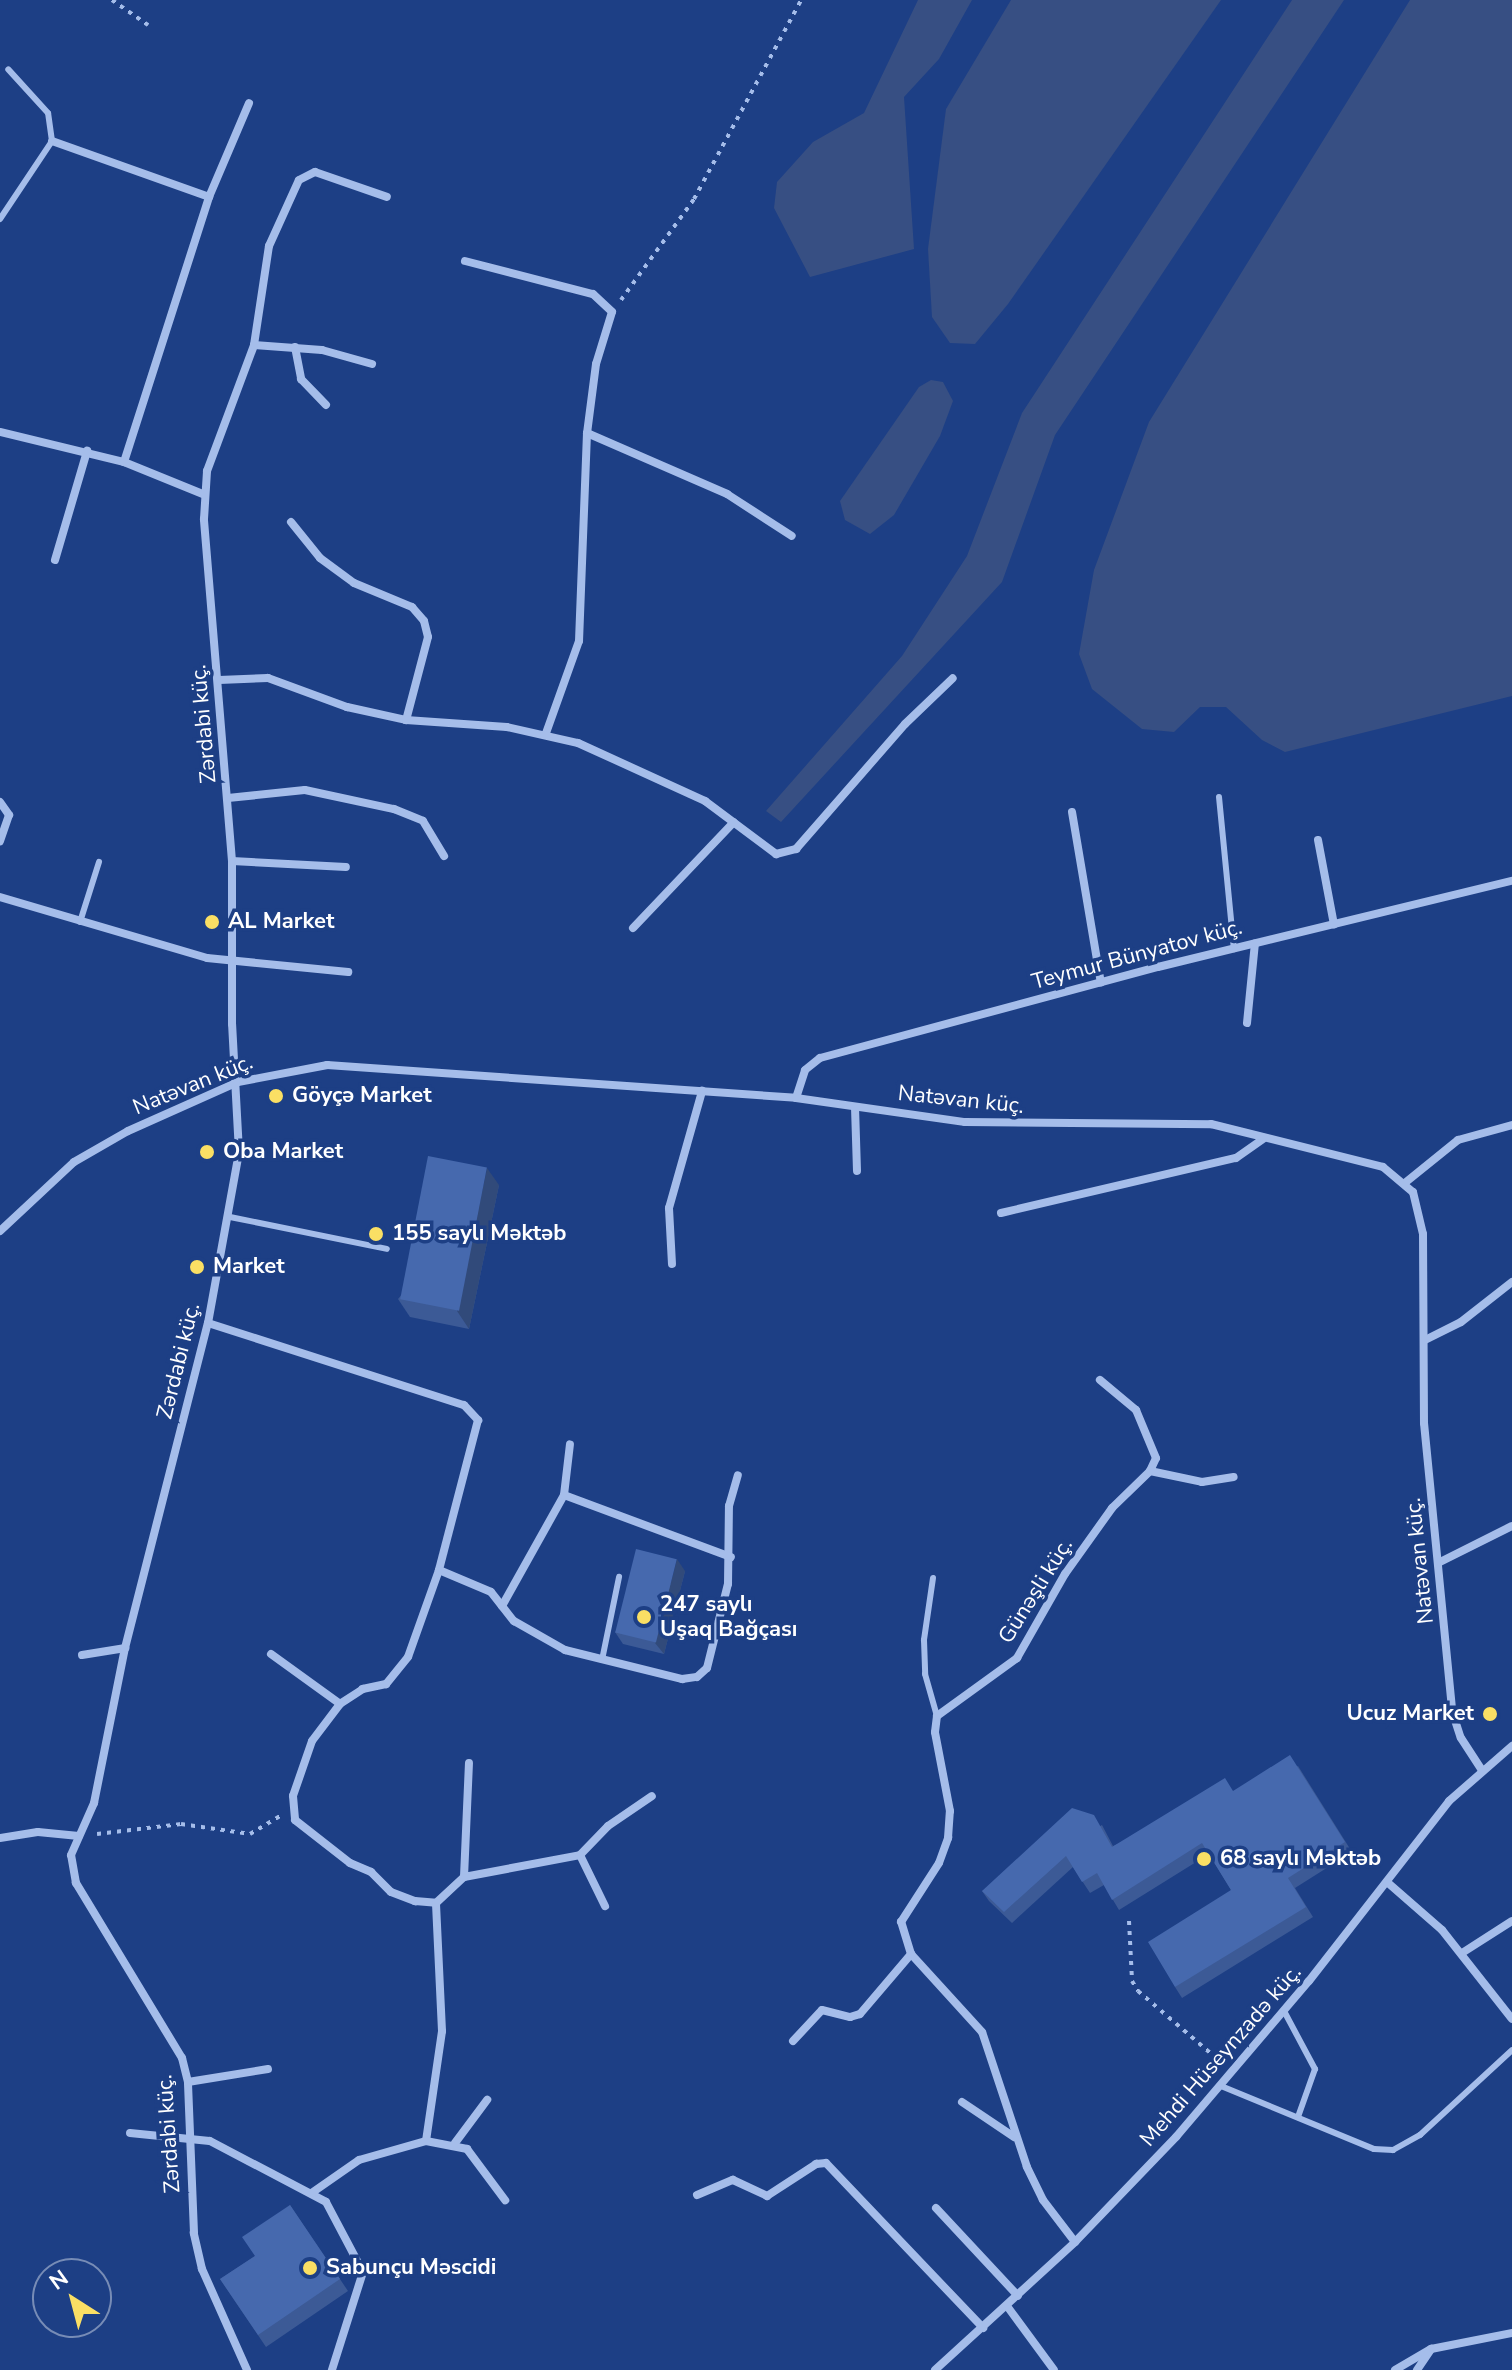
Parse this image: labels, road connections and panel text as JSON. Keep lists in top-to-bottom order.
{
  "streets": {
    "street": [
      "Zərdabi küç.",
      "Teymur Bünyatov küç.",
      "Natəvan küç.",
      "Günəşli küç.",
      "Mehdi Hüseynzadə küç."
    ]
  },
  "crossings": [
    ["Zərdabi küç.", "Natəvan küç."],
    ["Teymur Bünyatov küç.", "Natəvan küç."],
    ["Natəvan küç.", "Mehdi Hüseynzadə küç."]
  ],
  "places": [
    "AL Market",
    "Göyçə Market",
    "Oba Market",
    "155 saylı Məktəb",
    "Market",
    "247 saylı Uşaq Bağçası",
    "Ucuz Market",
    "68 saylı Məktəb",
    "Sabunçu Məscidi"
  ],
  "north": "top left"
}
